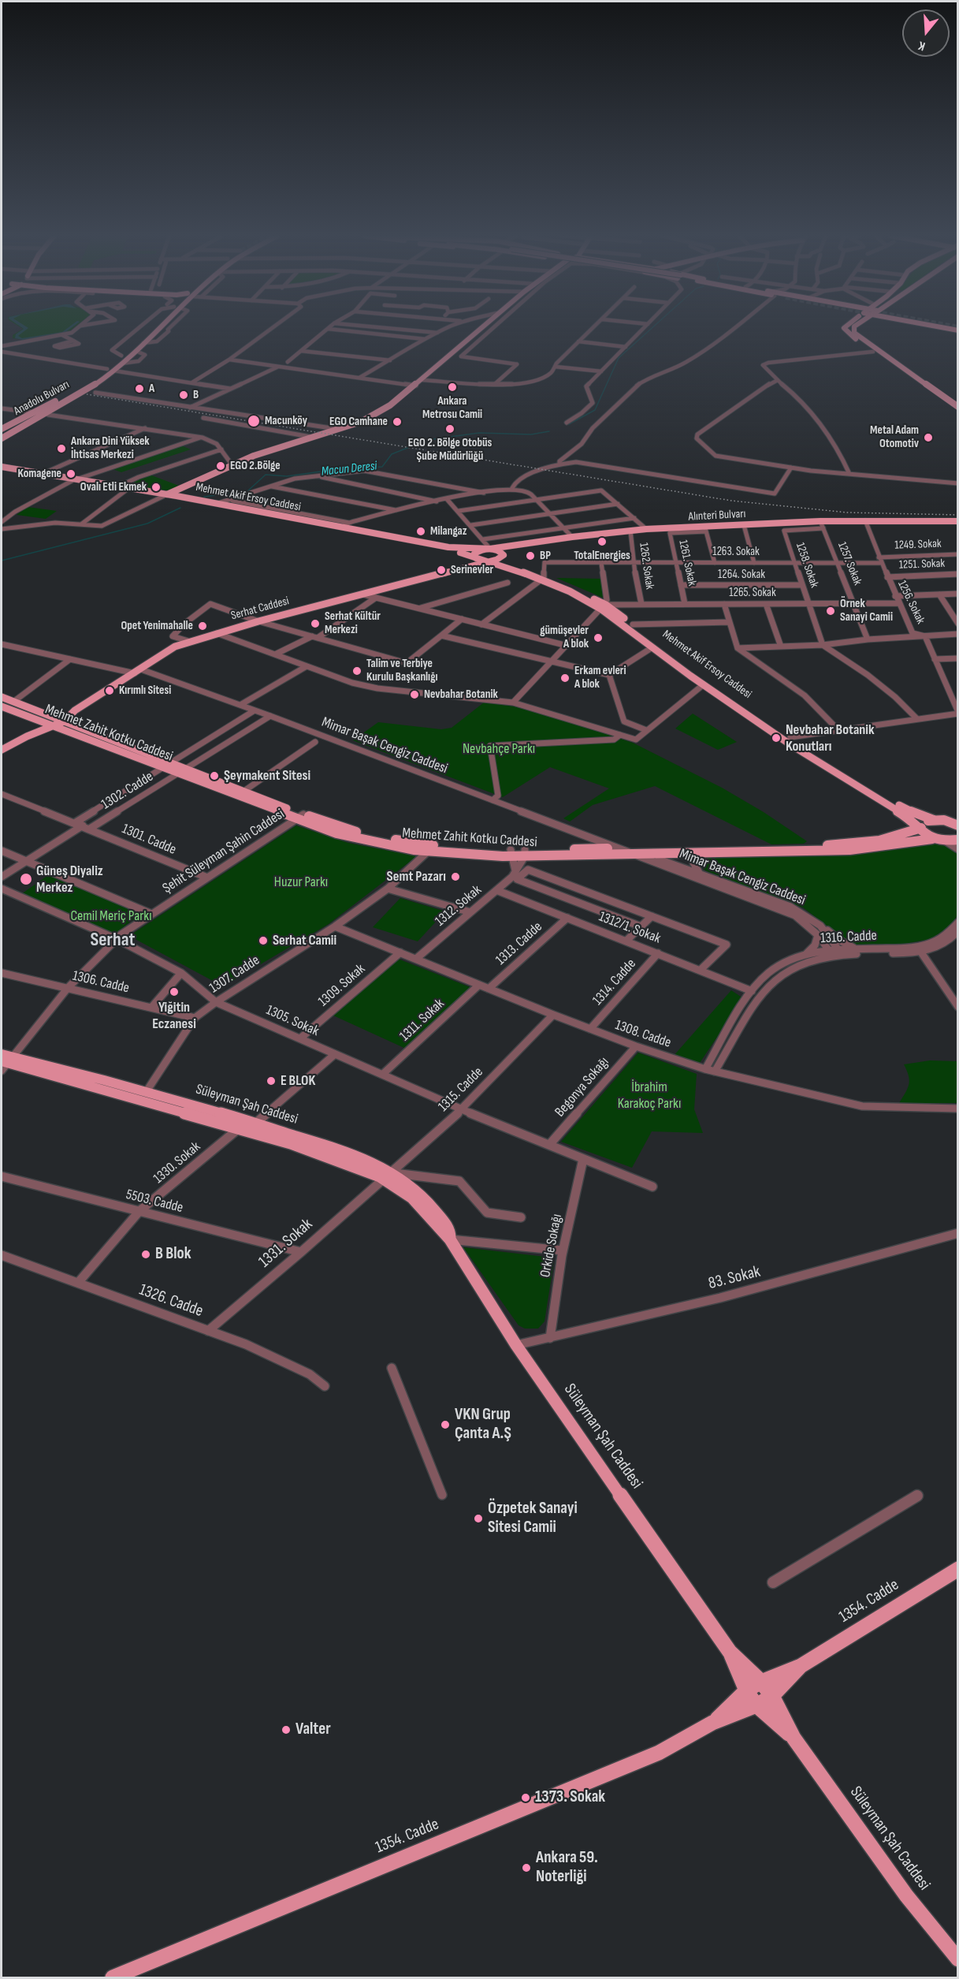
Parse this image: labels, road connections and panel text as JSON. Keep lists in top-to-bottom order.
{
  "streets": {
    "main road": [
      "Anadolu Bulvarı",
      "Mehmet Akif Ersoy Caddesi",
      "Alınteri Bulvarı",
      "Serhat Caddesi",
      "Mehmet Zahit Kotku Caddesi",
      "Süleyman Şah Caddesi",
      "1354. Cadde"
    ],
    "street": [
      "1249. Sokak",
      "1263. Sokak",
      "1261. Sokak",
      "1257. Sokak",
      "1251. Sokak",
      "1258. Sokak",
      "1262. Sokak",
      "1264. Sokak",
      "1265. Sokak",
      "1256. Sokak",
      "Mimar Başak Cengiz Caddesi",
      "1302. Cadde",
      "1301. Cadde",
      "Şehit Süleyman Şahin Caddesi",
      "1312. Sokak",
      "1312/1. Sokak",
      "1316. Cadde",
      "1313. Cadde",
      "1307. Cadde",
      "1306. Cadde",
      "1314. Cadde",
      "1309. Sokak",
      "1311. Sokak",
      "1305. Sokak",
      "1308. Cadde",
      "Begonya Sokağı",
      "1315. Cadde",
      "1330. Sokak",
      "5503. Cadde",
      "1331. Sokak",
      "Orkide Sokağı",
      "83. Sokak",
      "1326. Cadde"
    ]
  },
  "crossings": [
    ["Mehmet Akif Ersoy Caddesi", "Alınteri Bulvarı"],
    ["Mehmet Akif Ersoy Caddesi", "1263. Sokak"],
    ["Mehmet Akif Ersoy Caddesi", "1265. Sokak"],
    ["Mehmet Akif Ersoy Caddesi", "Serhat Caddesi"],
    ["Mehmet Akif Ersoy Caddesi", "Mehmet Zahit Kotku Caddesi"],
    ["Alınteri Bulvarı", "1261. Sokak"],
    ["Alınteri Bulvarı", "1257. Sokak"],
    ["Alınteri Bulvarı", "1262. Sokak"],
    ["Alınteri Bulvarı", "1256. Sokak"],
    ["Alınteri Bulvarı", "Serhat Caddesi"],
    ["1249. Sokak", "1263. Sokak"],
    ["1249. Sokak", "1256. Sokak"],
    ["1263. Sokak", "1261. Sokak"],
    ["1263. Sokak", "1257. Sokak"],
    ["1263. Sokak", "1258. Sokak"],
    ["1263. Sokak", "1262. Sokak"],
    ["1263. Sokak", "1256. Sokak"],
    ["1261. Sokak", "1264. Sokak"],
    ["1261. Sokak", "1265. Sokak"],
    ["1257. Sokak", "1258. Sokak"],
    ["1257. Sokak", "1265. Sokak"],
    ["1251. Sokak", "1256. Sokak"],
    ["1258. Sokak", "1264. Sokak"],
    ["1258. Sokak", "1265. Sokak"],
    ["1262. Sokak", "1265. Sokak"],
    ["1265. Sokak", "1256. Sokak"],
    ["Serhat Caddesi", "Mehmet Zahit Kotku Caddesi"],
    ["Serhat Caddesi", "Mimar Başak Cengiz Caddesi"],
    ["Mehmet Zahit Kotku Caddesi", "Mimar Başak Cengiz Caddesi"],
    ["Mehmet Zahit Kotku Caddesi", "1302. Cadde"],
    ["Mehmet Zahit Kotku Caddesi", "Şehit Süleyman Şahin Caddesi"],
    ["Mehmet Zahit Kotku Caddesi", "1312. Sokak"],
    ["Mehmet Zahit Kotku Caddesi", "1307. Cadde"],
    ["Mimar Başak Cengiz Caddesi", "1302. Cadde"],
    ["Mimar Başak Cengiz Caddesi", "1316. Cadde"],
    ["1302. Cadde", "1301. Cadde"],
    ["1301. Cadde", "Şehit Süleyman Şahin Caddesi"],
    ["Şehit Süleyman Şahin Caddesi", "1306. Cadde"],
    ["Şehit Süleyman Şahin Caddesi", "1305. Sokak"],
    ["Şehit Süleyman Şahin Caddesi", "Süleyman Şah Caddesi"],
    ["1312. Sokak", "1312/1. Sokak"],
    ["1312. Sokak", "1308. Cadde"],
    ["1312/1. Sokak", "1316. Cadde"],
    ["1312/1. Sokak", "1313. Cadde"],
    ["1312/1. Sokak", "1314. Cadde"],
    ["1316. Cadde", "1308. Cadde"],
    ["1313. Cadde", "1308. Cadde"],
    ["1307. Cadde", "1306. Cadde"],
    ["1307. Cadde", "1305. Sokak"],
    ["1307. Cadde", "1308. Cadde"],
    ["1307. Cadde", "Süleyman Şah Caddesi"],
    ["1314. Cadde", "1308. Cadde"],
    ["1309. Sokak", "1305. Sokak"],
    ["1309. Sokak", "1308. Cadde"],
    ["1311. Sokak", "1305. Sokak"],
    ["1311. Sokak", "1308. Cadde"],
    ["1305. Sokak", "Begonya Sokağı"],
    ["1305. Sokak", "1315. Cadde"],
    ["1305. Sokak", "Orkide Sokağı"],
    ["1308. Cadde", "Begonya Sokağı"],
    ["1308. Cadde", "1315. Cadde"],
    ["1315. Cadde", "Süleyman Şah Caddesi"],
    ["1315. Cadde", "1331. Sokak"],
    ["Süleyman Şah Caddesi", "1330. Sokak"],
    ["Süleyman Şah Caddesi", "1331. Sokak"],
    ["Süleyman Şah Caddesi", "83. Sokak"],
    ["1330. Sokak", "5503. Cadde"],
    ["1330. Sokak", "1326. Cadde"],
    ["5503. Cadde", "1331. Sokak"],
    ["1331. Sokak", "1326. Cadde"],
    ["Orkide Sokağı", "83. Sokak"]
  ],
  "districts": ["Serhat"],
  "water": ["Macun Deresi"],
  "parks": [
    "Nevbahçe Parkı",
    "Huzur Parkı",
    "Cemil Meriç Parkı",
    "İbrahim Karakoç Parkı"
  ],
  "places": [
    "Ankara Metrosu Camii",
    "A",
    "B",
    "Macunköy",
    "EGO Camhane",
    "EGO 2. Bölge Otobüs Şube Müdürlüğü",
    "Metal Adam Otomotiv",
    "Ankara Dini Yüksek İhtisas Merkezi",
    "EGO 2.Bölge",
    "Komagene",
    "Ovalı Etli Ekmek",
    "Milangaz",
    "TotalEnergies",
    "BP",
    "Serinevler",
    "Örnek Sanayi Camii",
    "Serhat Kültür Merkezi",
    "Opet Yenimahalle",
    "gümüşevler A blok",
    "Talim ve Terbiye Kurulu Başkanlığı",
    "Erkam evleri A blok",
    "Kırımlı Sitesi",
    "Nevbahar Botanik",
    "Nevbahar Botanik Konutları",
    "Şeymakent Sitesi",
    "Semt Pazarı",
    "Güneş Diyaliz Merkez",
    "Serhat Camii",
    "Yiğitin Eczanesi",
    "E BLOK",
    "B Blok",
    "VKN Grup Çanta A.Ş",
    "Özpetek Sanayi Sitesi Camii",
    "Valter",
    "1373. Sokak",
    "Ankara 59. Noterliği"
  ],
  "north": "bottom"
}
